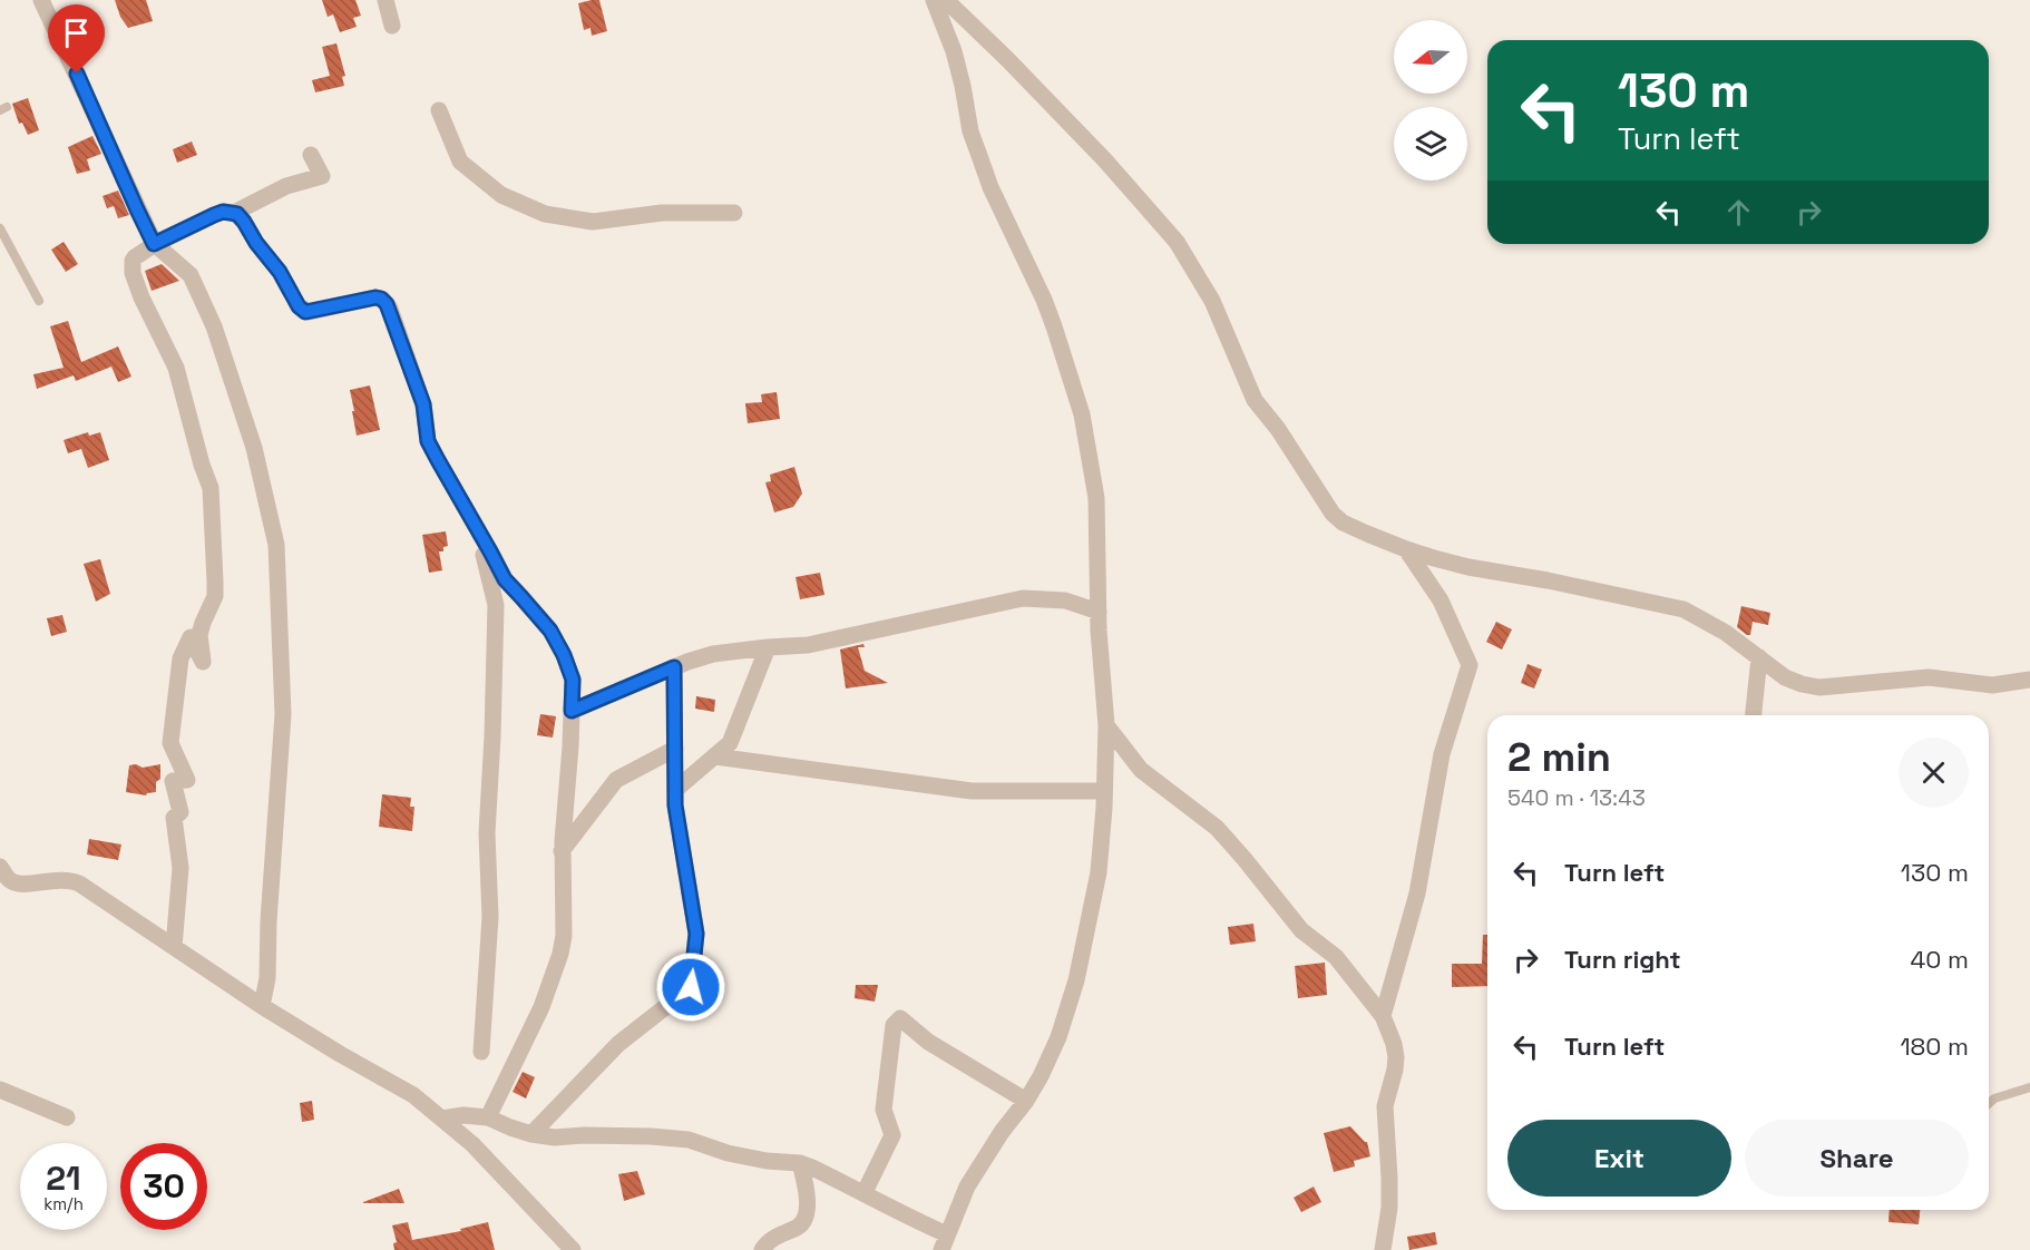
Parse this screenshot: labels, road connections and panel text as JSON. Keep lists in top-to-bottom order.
{
  "north": "left",
  "page": {
    "turn": ["130 m", "Turn left"],
    "heading": ["2 min", "540 m · 13:43"],
    "list": [
      {
        "name": "Turn left",
        "value": "130 m"
      },
      {
        "name": "Turn right",
        "value": "40 m"
      },
      {
        "name": "Turn left",
        "value": "180 m"
      }
    ],
    "buttons": ["Exit", "Share"],
    "speed": "21 km/h",
    "limit": "30"
  }
}
